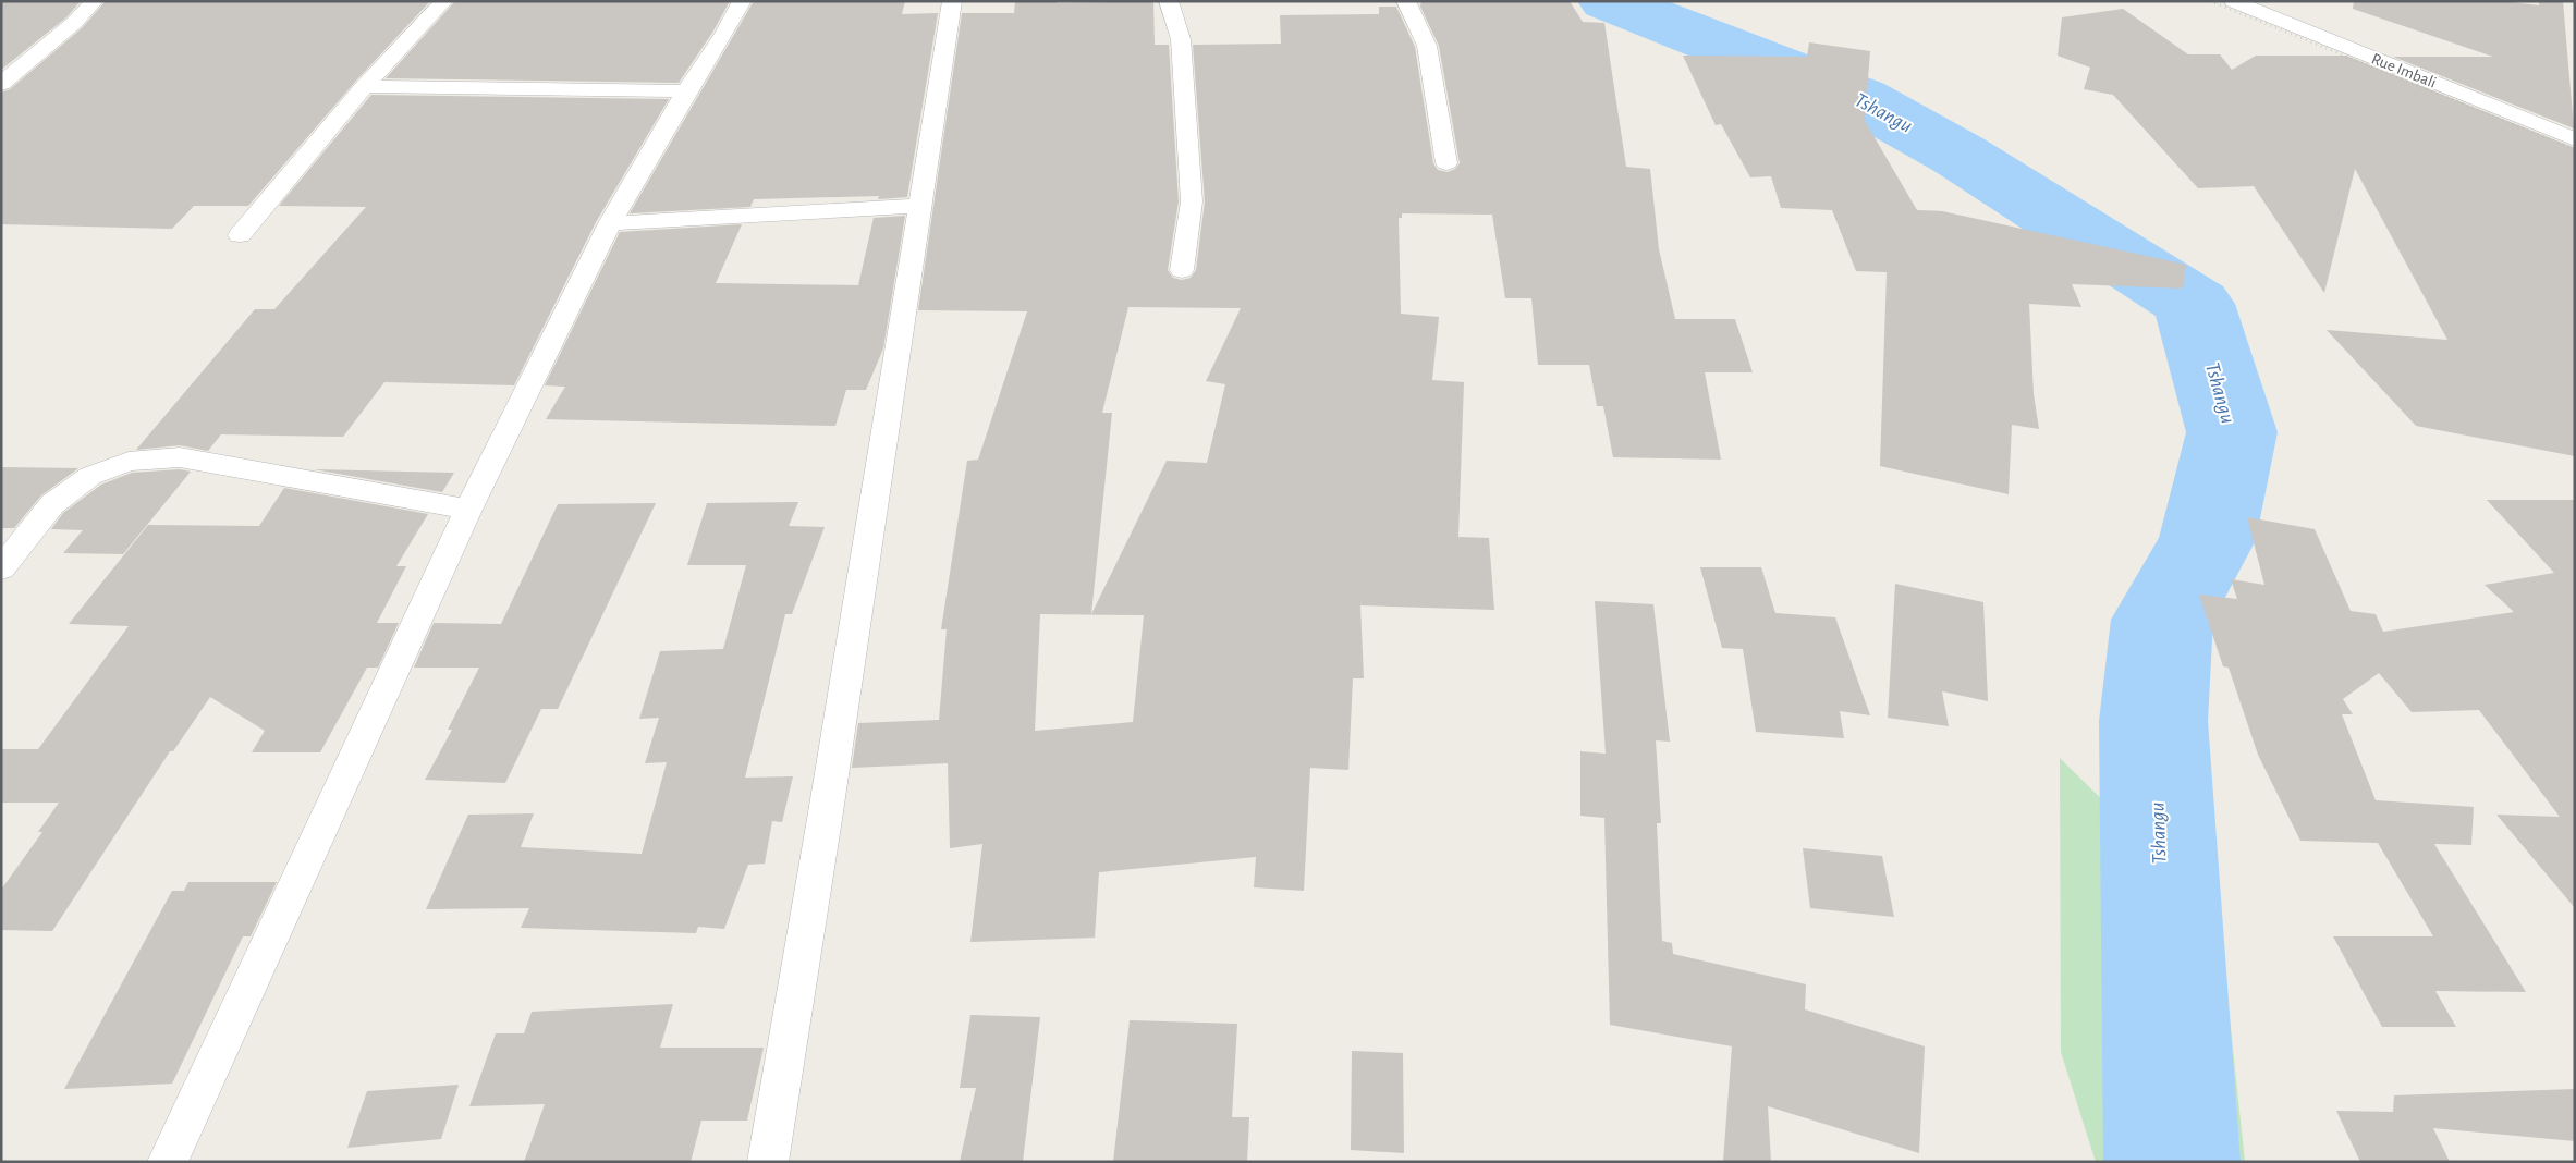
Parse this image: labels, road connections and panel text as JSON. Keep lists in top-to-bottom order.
{
  "streets": {
    "street": ["Rue Imbali"]
  },
  "water": ["Tshangu"]
}
